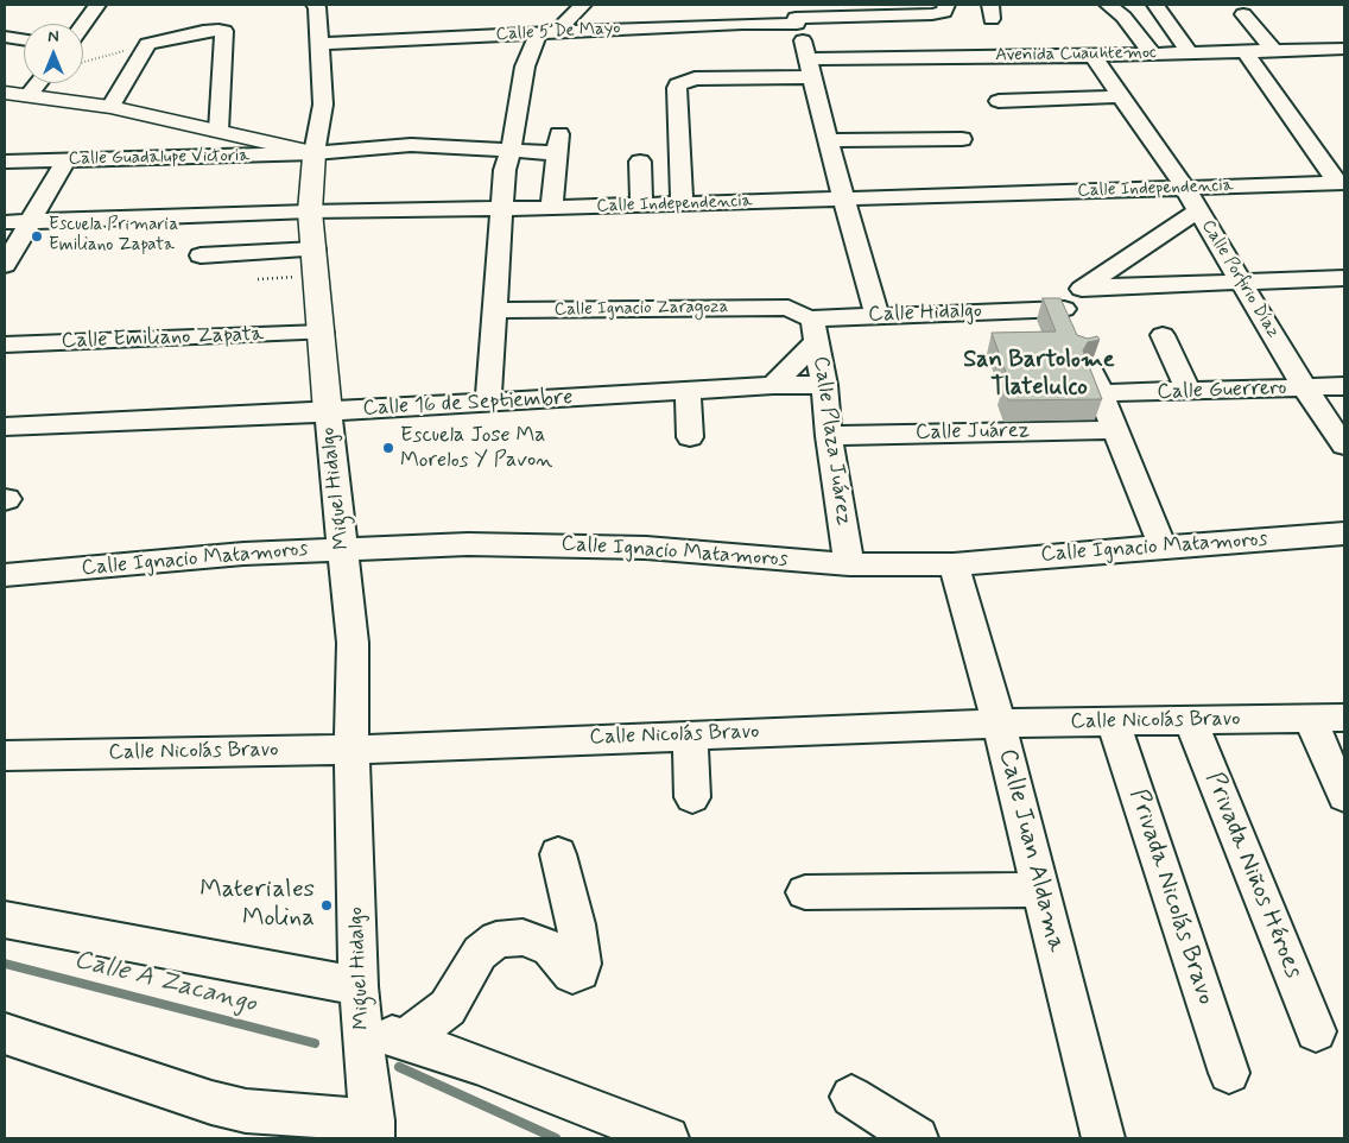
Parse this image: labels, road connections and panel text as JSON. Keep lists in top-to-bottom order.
{
  "streets": {
    "main road": ["Miguel Hidalgo"],
    "street": [
      "Calle 5 De Mayo",
      "Avenida Cuauhtemoc",
      "Calle Guadalupe Victoria",
      "Calle Independencia",
      "Calle Porfirio Díaz",
      "Calle Ignacio Zaragoza",
      "Calle Hidalgo",
      "Calle Emiliano Zapata",
      "Calle Guerrero",
      "Calle 16 de Septiembre",
      "Calle Juárez",
      "Calle Plaza Juárez",
      "Calle Ignacio Matamoros",
      "Calle Nicolás Bravo",
      "Calle Juan Aldama",
      "Privada Niños Héroes",
      "Privada Nicolás Bravo"
    ]
  },
  "crossings": [
    ["Avenida Cuauhtemoc", "Calle Independencia"],
    ["Avenida Cuauhtemoc", "Calle Porfirio Díaz"],
    ["Calle Guadalupe Victoria", "Calle Independencia"],
    ["Calle Guadalupe Victoria", "Miguel Hidalgo"],
    ["Calle Independencia", "Calle Porfirio Díaz"],
    ["Calle Independencia", "Miguel Hidalgo"],
    ["Calle Porfirio Díaz", "Calle Guerrero"],
    ["Calle Ignacio Zaragoza", "Calle Hidalgo"],
    ["Calle Hidalgo", "Calle Plaza Juárez"],
    ["Calle Emiliano Zapata", "Miguel Hidalgo"],
    ["Calle Guerrero", "Calle Juárez"],
    ["Calle 16 de Septiembre", "Calle Plaza Juárez"],
    ["Calle 16 de Septiembre", "Miguel Hidalgo"],
    ["Calle Juárez", "Calle Plaza Juárez"],
    ["Calle Plaza Juárez", "Calle Ignacio Matamoros"],
    ["Miguel Hidalgo", "Calle Ignacio Matamoros"],
    ["Miguel Hidalgo", "Calle Nicolás Bravo"],
    ["Calle Ignacio Matamoros", "Calle Juan Aldama"],
    ["Calle Nicolás Bravo", "Calle Juan Aldama"],
    ["Calle Nicolás Bravo", "Privada Niños Héroes"],
    ["Calle Nicolás Bravo", "Privada Nicolás Bravo"]
  ],
  "districts": ["San Bartolome Tlatelulco"],
  "water": ["Calle A Zacango"],
  "places": ["Escuela Primaria Emiliano Zapata", "Escuela Jose Ma Morelos Y Pavon", "Materiales Molina"],
  "north": "top"
}
